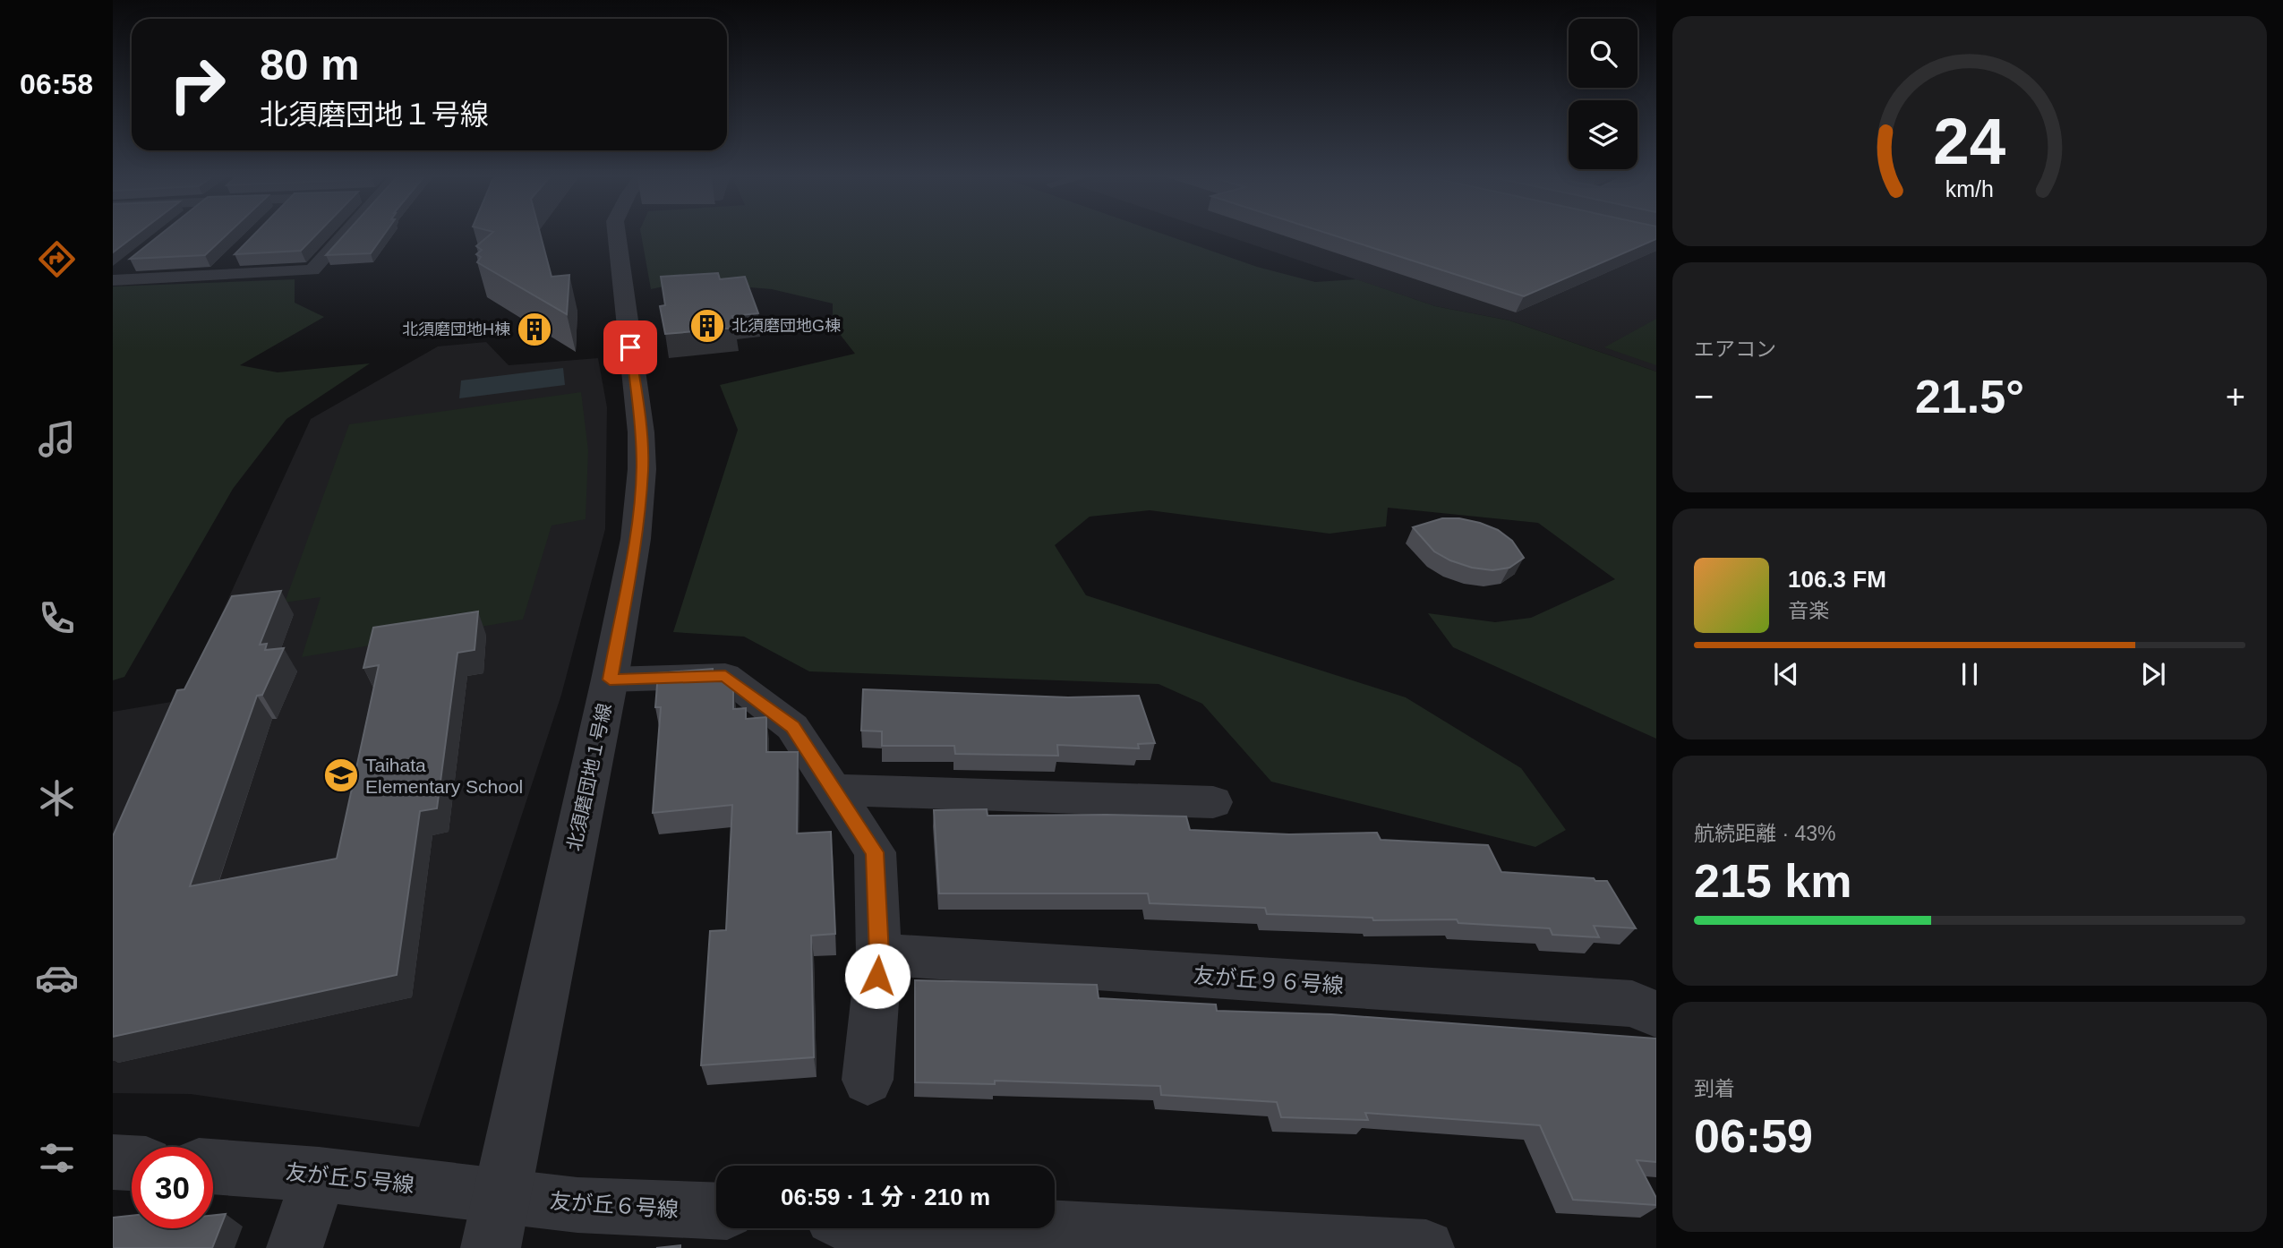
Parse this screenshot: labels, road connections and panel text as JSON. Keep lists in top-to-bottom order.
{
  "streets": {
    "street": [
      "北須磨団地１号線",
      "友が丘９６号線",
      "友が丘５号線",
      "友が丘６号線"
    ]
  },
  "crossings": [
    ["北須磨団地１号線", "友が丘５号線"],
    ["北須磨団地１号線", "友が丘６号線"],
    ["友が丘５号線", "友が丘６号線"]
  ],
  "places": {
    "building": ["北須磨団地G棟", "北須磨団地H棟"],
    "school or university": ["Taihata Elementary School"]
  },
  "page": {
    "tabs": "06:58",
    "turn": ["80 m", "北須磨団地１号線"],
    "tile": [
      "エアコン",
      ["航続距離 · 43%", "215 km"],
      ["到着", "06:59"]
    ],
    "heat": ["−", "21.5°", "+"],
    "song": ["106.3 FM", "音楽"],
    "limit": "30",
    "trip": "06:59 · 1 分 · 210 m",
    "gauge": ["24", "km/h"]
  }
}
